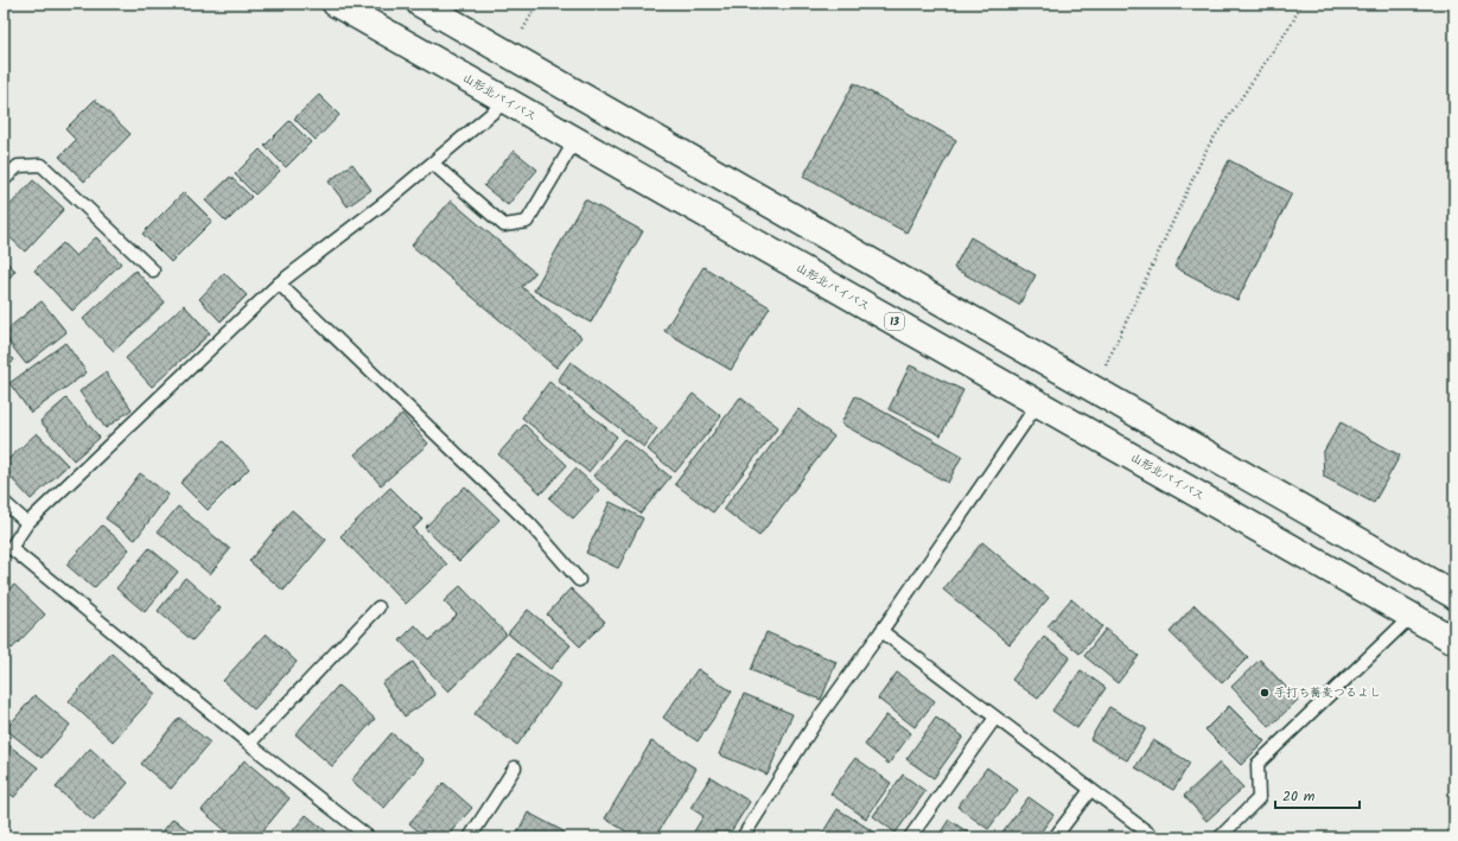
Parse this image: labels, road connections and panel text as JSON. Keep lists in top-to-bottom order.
{
  "streets": {
    "highway": ["山形北バイパス", "13"]
  },
  "places": ["手打ち蕎麦つるよし"],
  "scale_bar": "20 m"
}
